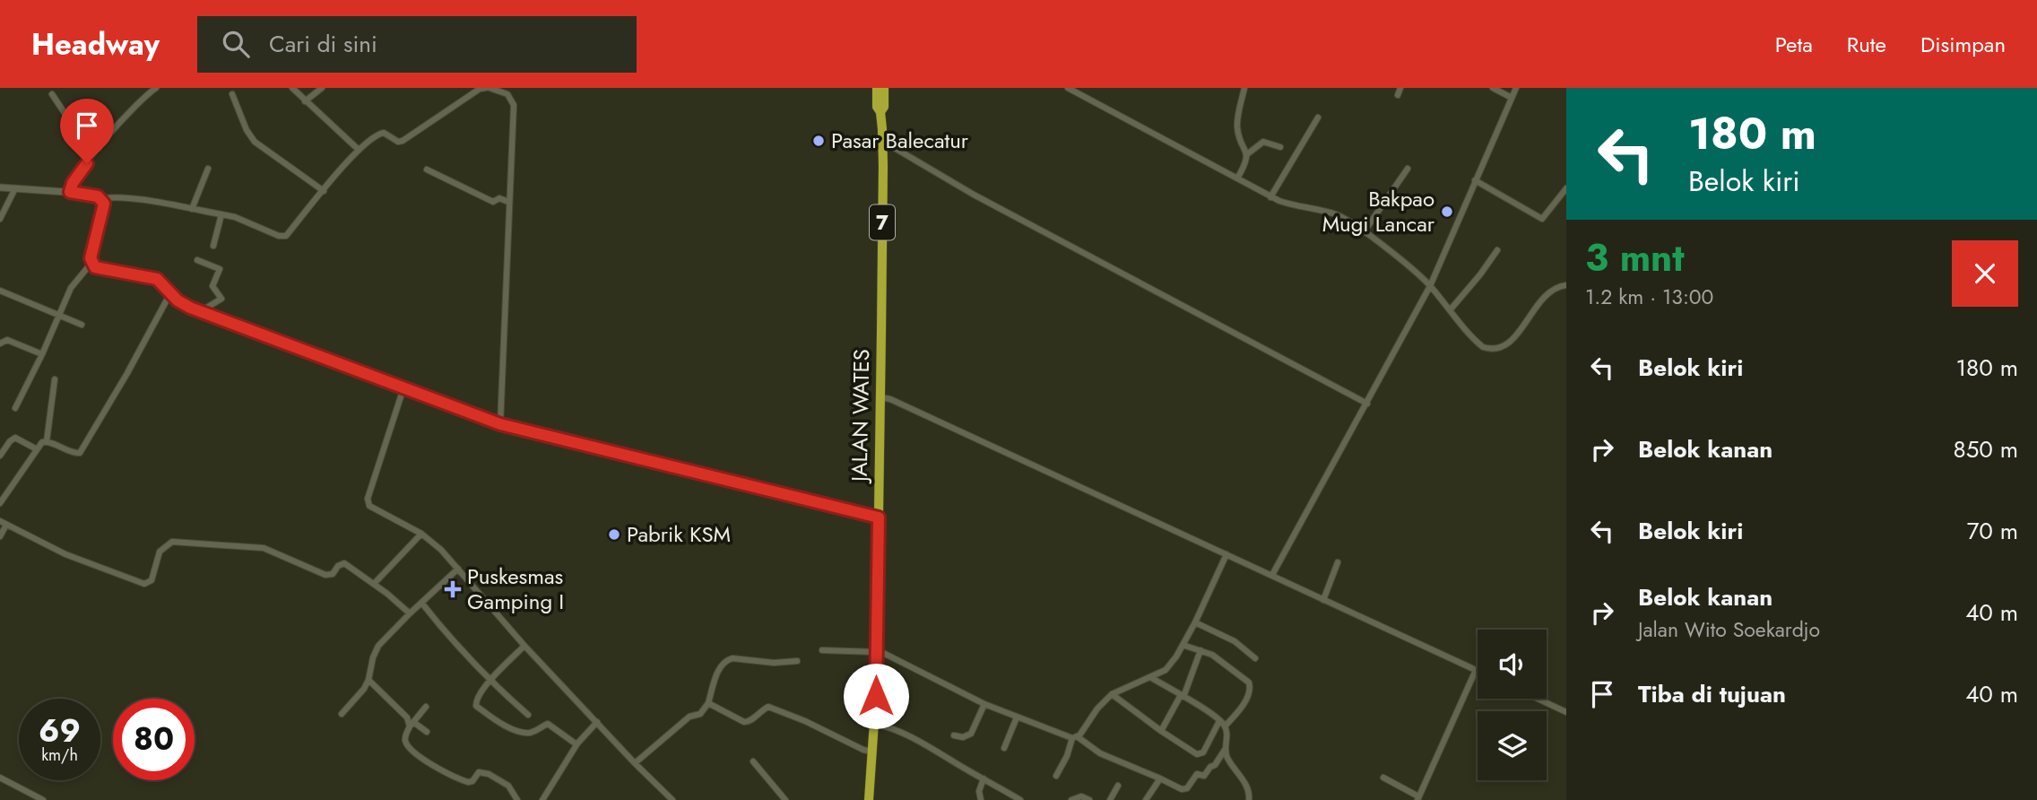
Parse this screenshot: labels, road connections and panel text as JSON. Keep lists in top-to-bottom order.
{
  "streets": {
    "highway": ["7", "JALAN WATES"]
  },
  "crossings": [
    ["7", "JALAN WATES"]
  ],
  "places": {
    "other": ["Pasar Balecatur", "Bakpao Mugi Lancar", "Pabrik KSM"],
    "health": ["Puskesmas Gamping I"]
  },
  "page": {
    "header": "Headway",
    "search": "Cari di sini",
    "nav": ["Peta", "Rute", "Disimpan"],
    "turn": ["180 m", "Belok kiri"],
    "heading": ["3 mnt", "1.2 km · 13:00"],
    "list": [
      {
        "name": "Belok kiri",
        "value": "180 m"
      },
      {
        "name": "Belok kanan",
        "value": "850 m"
      },
      {
        "name": "Belok kiri",
        "value": "70 m"
      },
      {
        "name": "Belok kanan",
        "note": "Jalan Wito Soekardjo",
        "value": "40 m"
      },
      {
        "name": "Tiba di tujuan",
        "value": "40 m"
      }
    ],
    "speed": "69 km/h",
    "limit": "80"
  }
}
